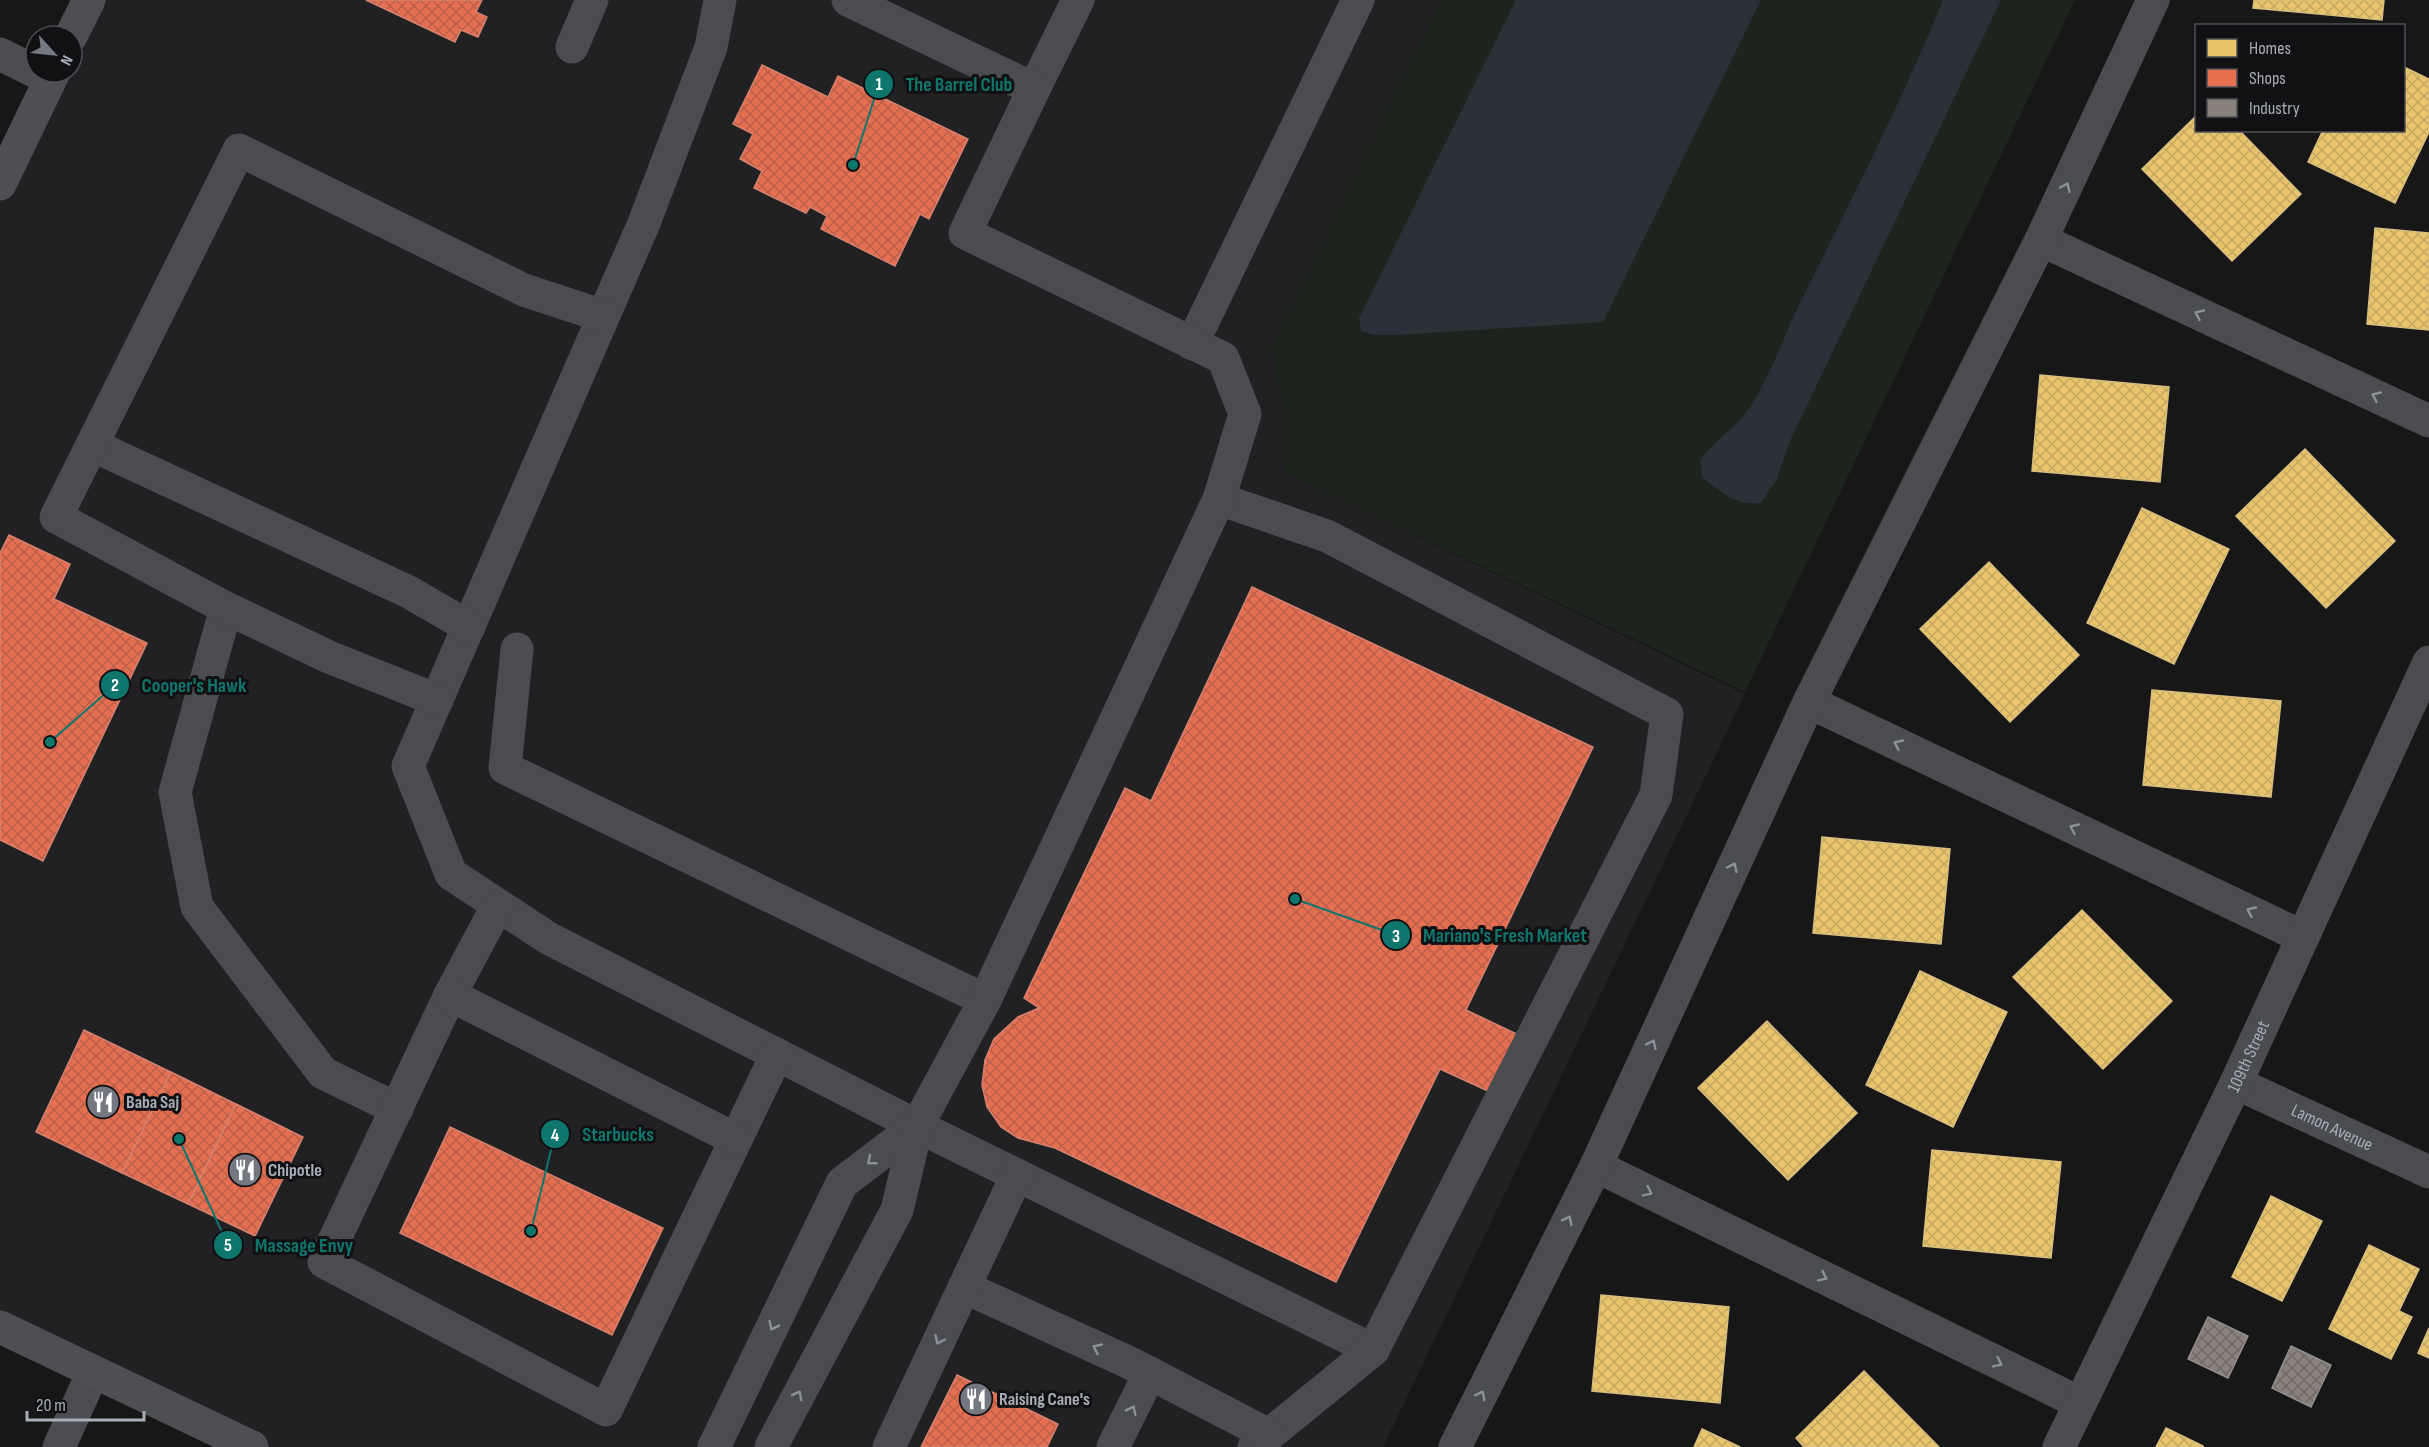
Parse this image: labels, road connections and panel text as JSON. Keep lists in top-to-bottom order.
{
  "streets": {
    "street": ["109th Street", "Lamon Avenue"]
  },
  "crossings": [
    ["109th Street", "Lamon Avenue"]
  ],
  "places": {
    "other": [
      "The Barrel Club",
      "Cooper's Hawk",
      "Mariano's Fresh Market",
      "Massage Envy",
      "Starbucks"
    ],
    "restaurant": ["Baba Saj", "Chipotle", "Raising Cane's"]
  },
  "legend": ["Homes", "Shops", "Industry"],
  "scale_bar": "20 m",
  "north": "bottom right"
}
